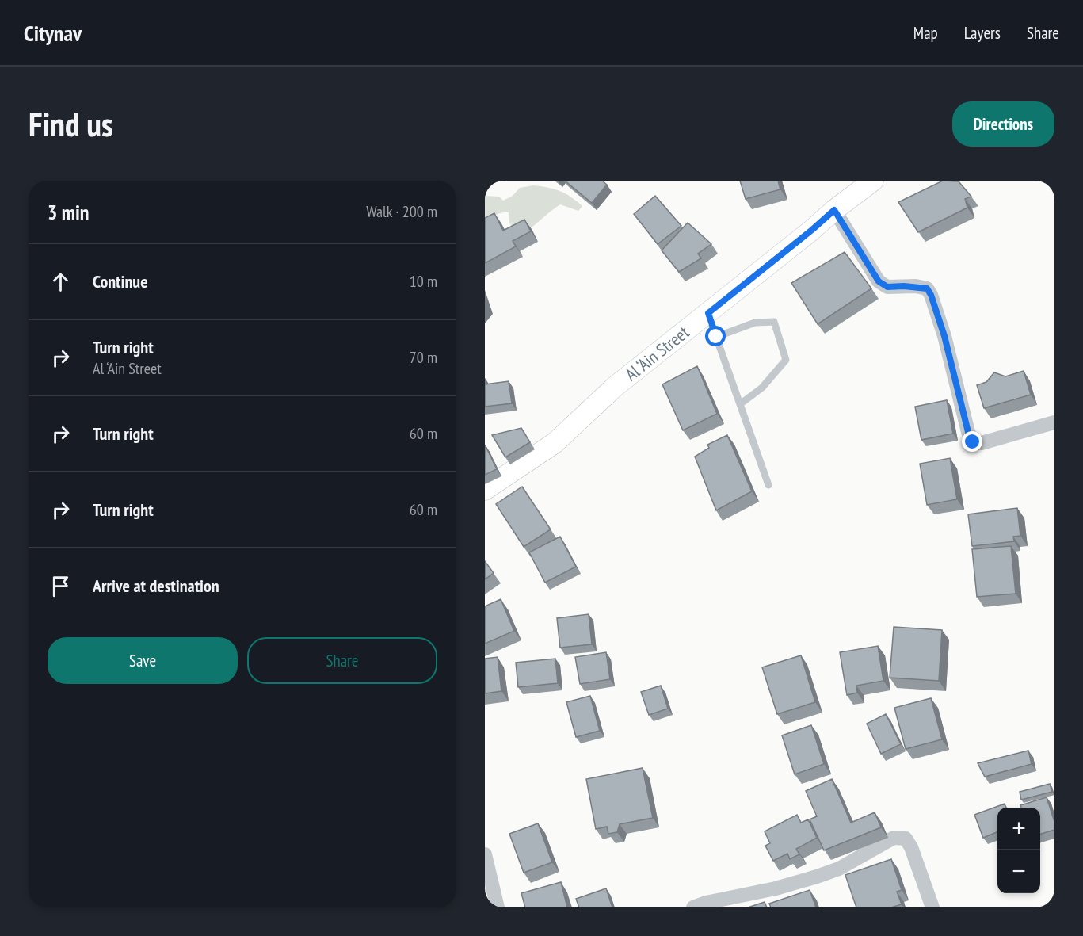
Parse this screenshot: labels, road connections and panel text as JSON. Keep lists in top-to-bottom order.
{
  "streets": {
    "street": ["Al ‘Ain Street"]
  },
  "page": {
    "header": "Citynav",
    "nav": ["Map", "Layers", "Share"],
    "buttons": [
      "Directions",
      ["Save", "Share"]
    ],
    "title": "Find us",
    "heading": ["3 min", "Walk · 200 m"],
    "list": [
      ["Continue", "10 m"],
      ["Turn right", "Al ‘Ain Street", "70 m"],
      ["Turn right", "60 m"],
      ["Turn right", "60 m"],
      "Arrive at destination"
    ],
    "map_buttons": ["+", "−"]
  }
}
